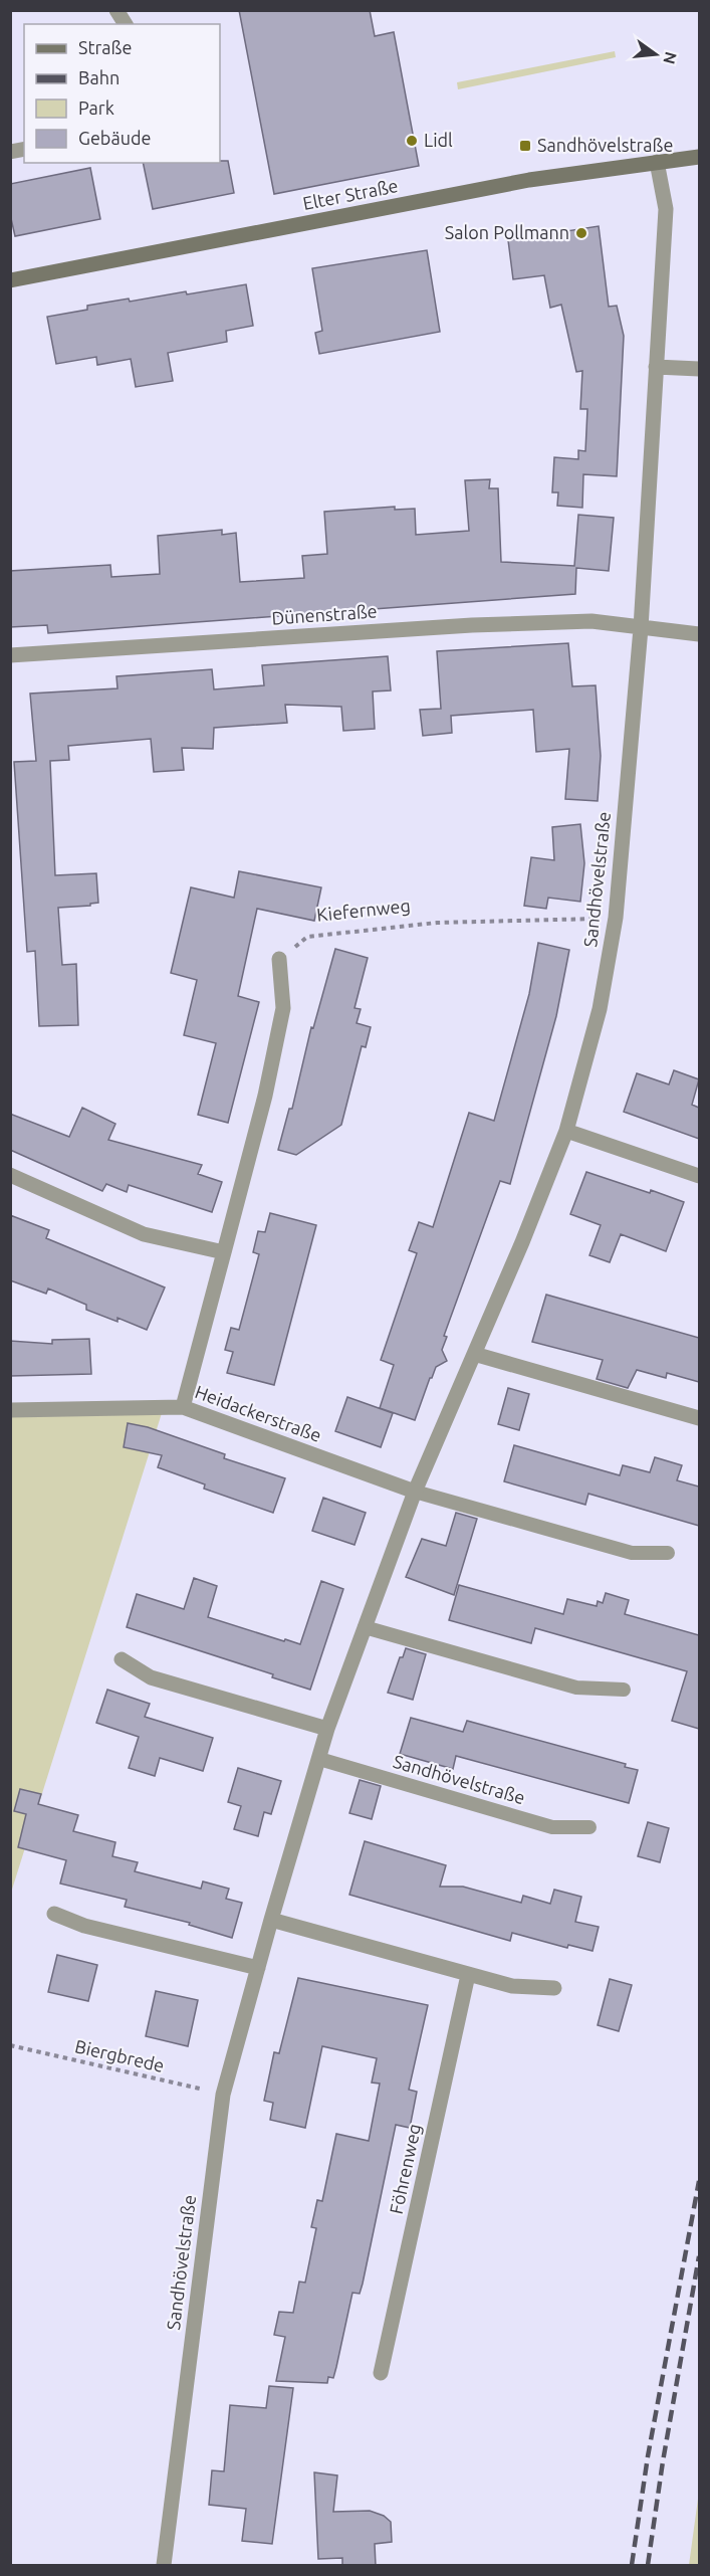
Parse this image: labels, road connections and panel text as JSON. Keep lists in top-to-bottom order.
{
  "streets": {
    "main road": ["Elter Straße"],
    "street": [
      "Dünenstraße",
      "Sandhövelstraße",
      "Heidackerstraße",
      "Föhrenweg"
    ],
    "path": ["Kiefernweg", "Biergbrede"]
  },
  "crossings": [
    ["Elter Straße", "Sandhövelstraße"],
    ["Dünenstraße", "Sandhövelstraße"],
    ["Sandhövelstraße", "Kiefernweg"],
    ["Sandhövelstraße", "Heidackerstraße"],
    ["Sandhövelstraße", "Biergbrede"]
  ],
  "places": {
    "other": ["Lidl", "Salon Pollmann"],
    "transit": ["Sandhövelstraße"]
  },
  "legend": [
    "Straße",
    "Bahn",
    "Park",
    "Gebäude"
  ],
  "north": "right"
}
